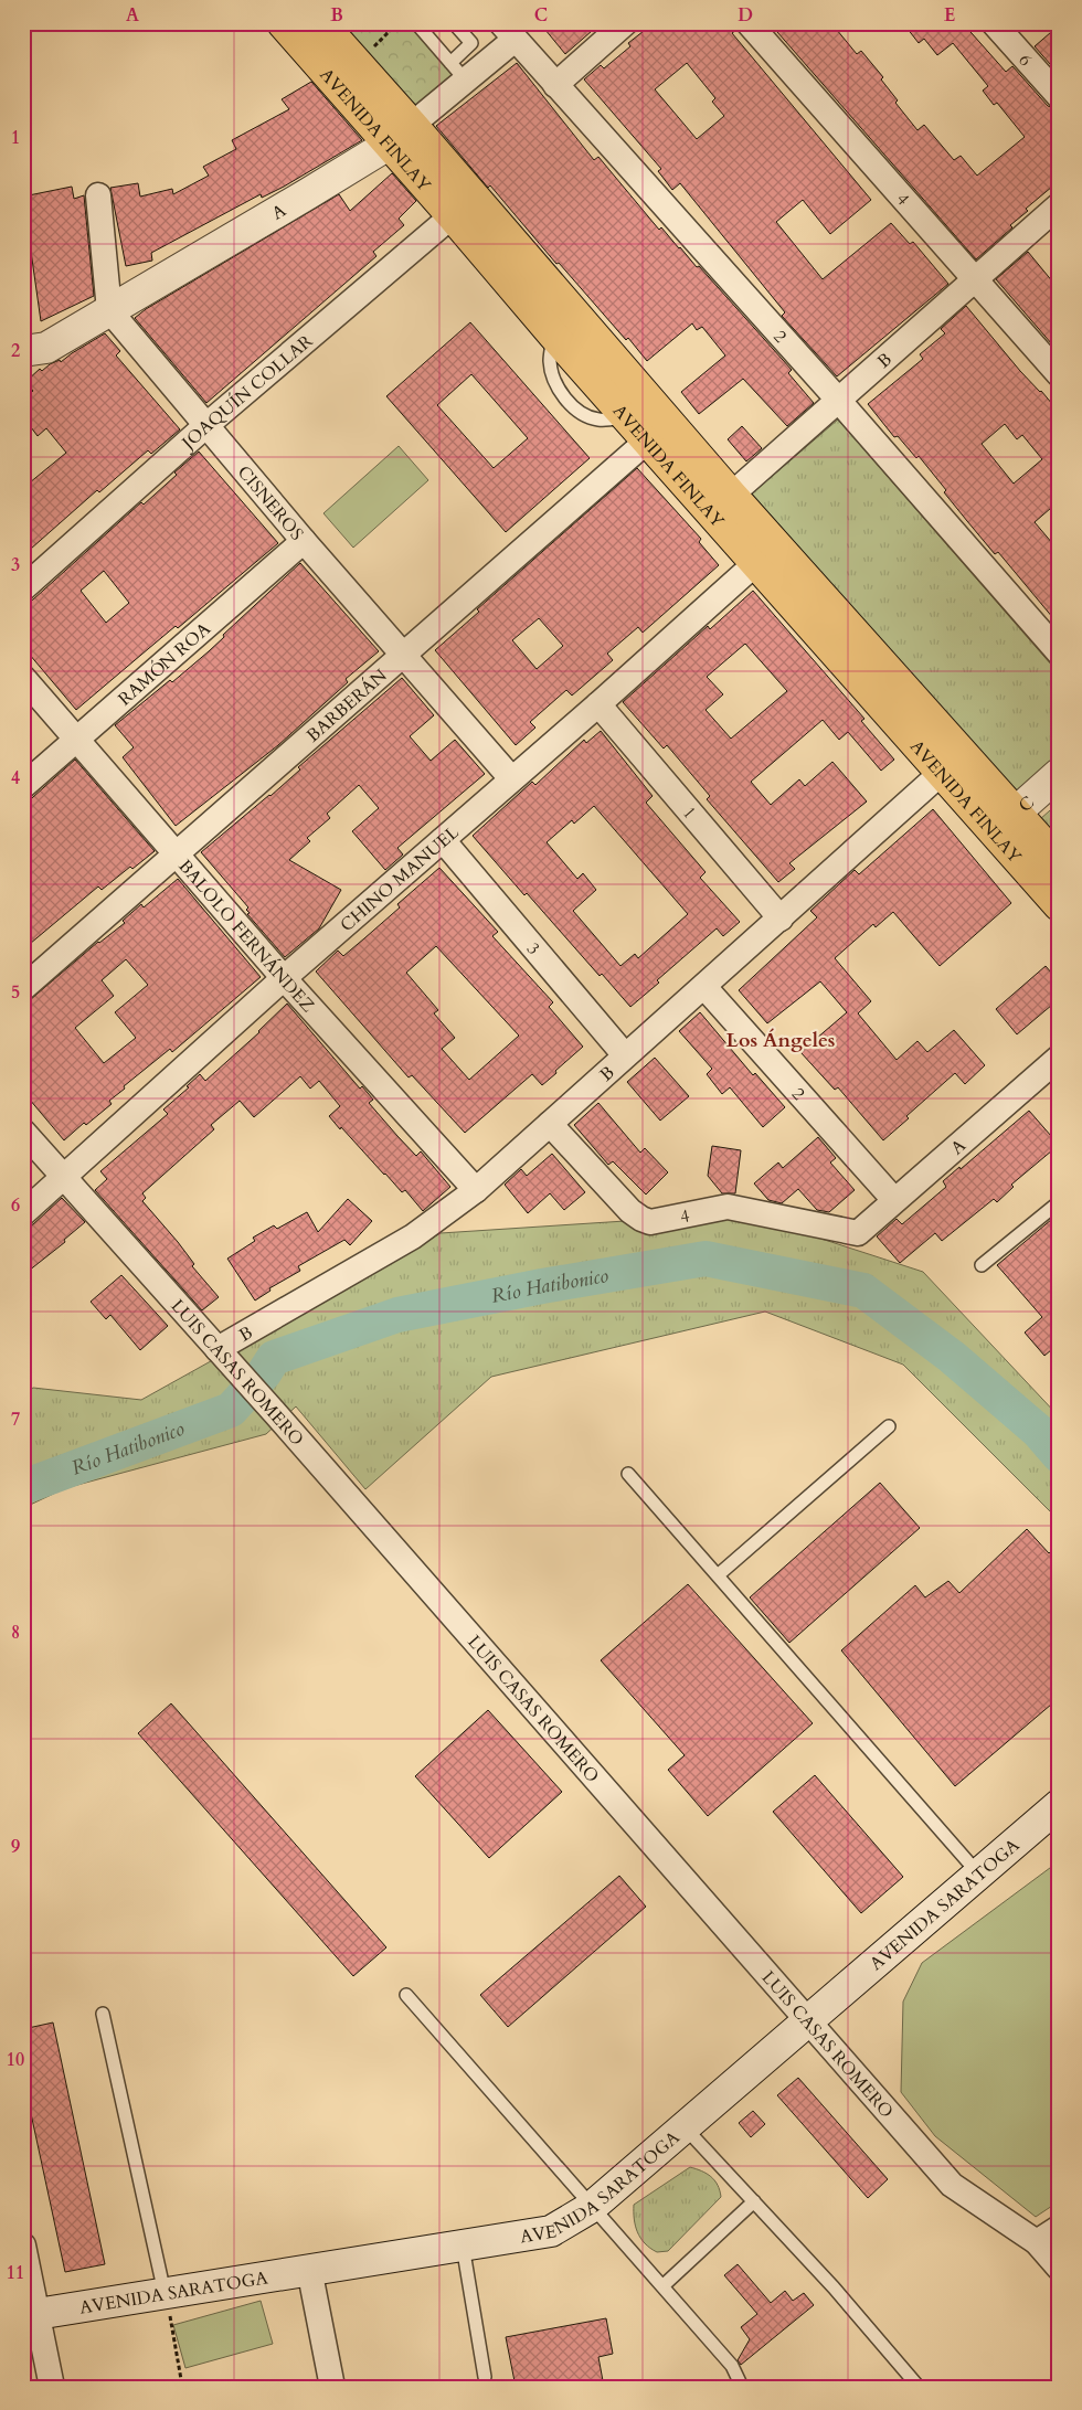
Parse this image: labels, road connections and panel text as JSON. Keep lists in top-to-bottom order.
{
  "streets": {
    "main road": [
      "AVENIDA FINLAY",
      "A",
      "C",
      "AVENIDA SARATOGA"
    ],
    "street": [
      "6",
      "4",
      "2",
      "B",
      "JOAQUÍN COLLAR",
      "CISNEROS",
      "RAMÓN ROA",
      "BARBERÁN",
      "1",
      "CHINO MANUEL",
      "BALOLO FERNÁNDEZ",
      "3",
      "LUIS CASAS ROMERO"
    ]
  },
  "crossings": [
    ["AVENIDA FINLAY", "A"],
    ["AVENIDA FINLAY", "B"],
    ["AVENIDA FINLAY", "JOAQUÍN COLLAR"],
    ["AVENIDA FINLAY", "BARBERÁN"],
    ["AVENIDA FINLAY", "C"],
    ["AVENIDA FINLAY", "CHINO MANUEL"],
    ["4", "A"],
    ["4", "B"],
    ["A", "2"],
    ["A", "CISNEROS"],
    ["2", "B"],
    ["B", "1"],
    ["B", "BALOLO FERNÁNDEZ"],
    ["B", "3"],
    ["B", "LUIS CASAS ROMERO"],
    ["JOAQUÍN COLLAR", "CISNEROS"],
    ["CISNEROS", "RAMÓN ROA"],
    ["CISNEROS", "BARBERÁN"],
    ["CISNEROS", "CHINO MANUEL"],
    ["RAMÓN ROA", "BALOLO FERNÁNDEZ"],
    ["BARBERÁN", "BALOLO FERNÁNDEZ"],
    ["1", "CHINO MANUEL"],
    ["CHINO MANUEL", "BALOLO FERNÁNDEZ"],
    ["CHINO MANUEL", "3"],
    ["CHINO MANUEL", "LUIS CASAS ROMERO"],
    ["LUIS CASAS ROMERO", "AVENIDA SARATOGA"]
  ],
  "districts": ["Los Ángeles"],
  "water": ["Río Hatibonico"],
  "grid": {
    "columns": [
      "A",
      "B",
      "C",
      "D",
      "E"
    ],
    "rows": [
      "1",
      "2",
      "3",
      "4",
      "5",
      "6",
      "7",
      "8",
      "9",
      "10",
      "11"
    ]
  }
}
